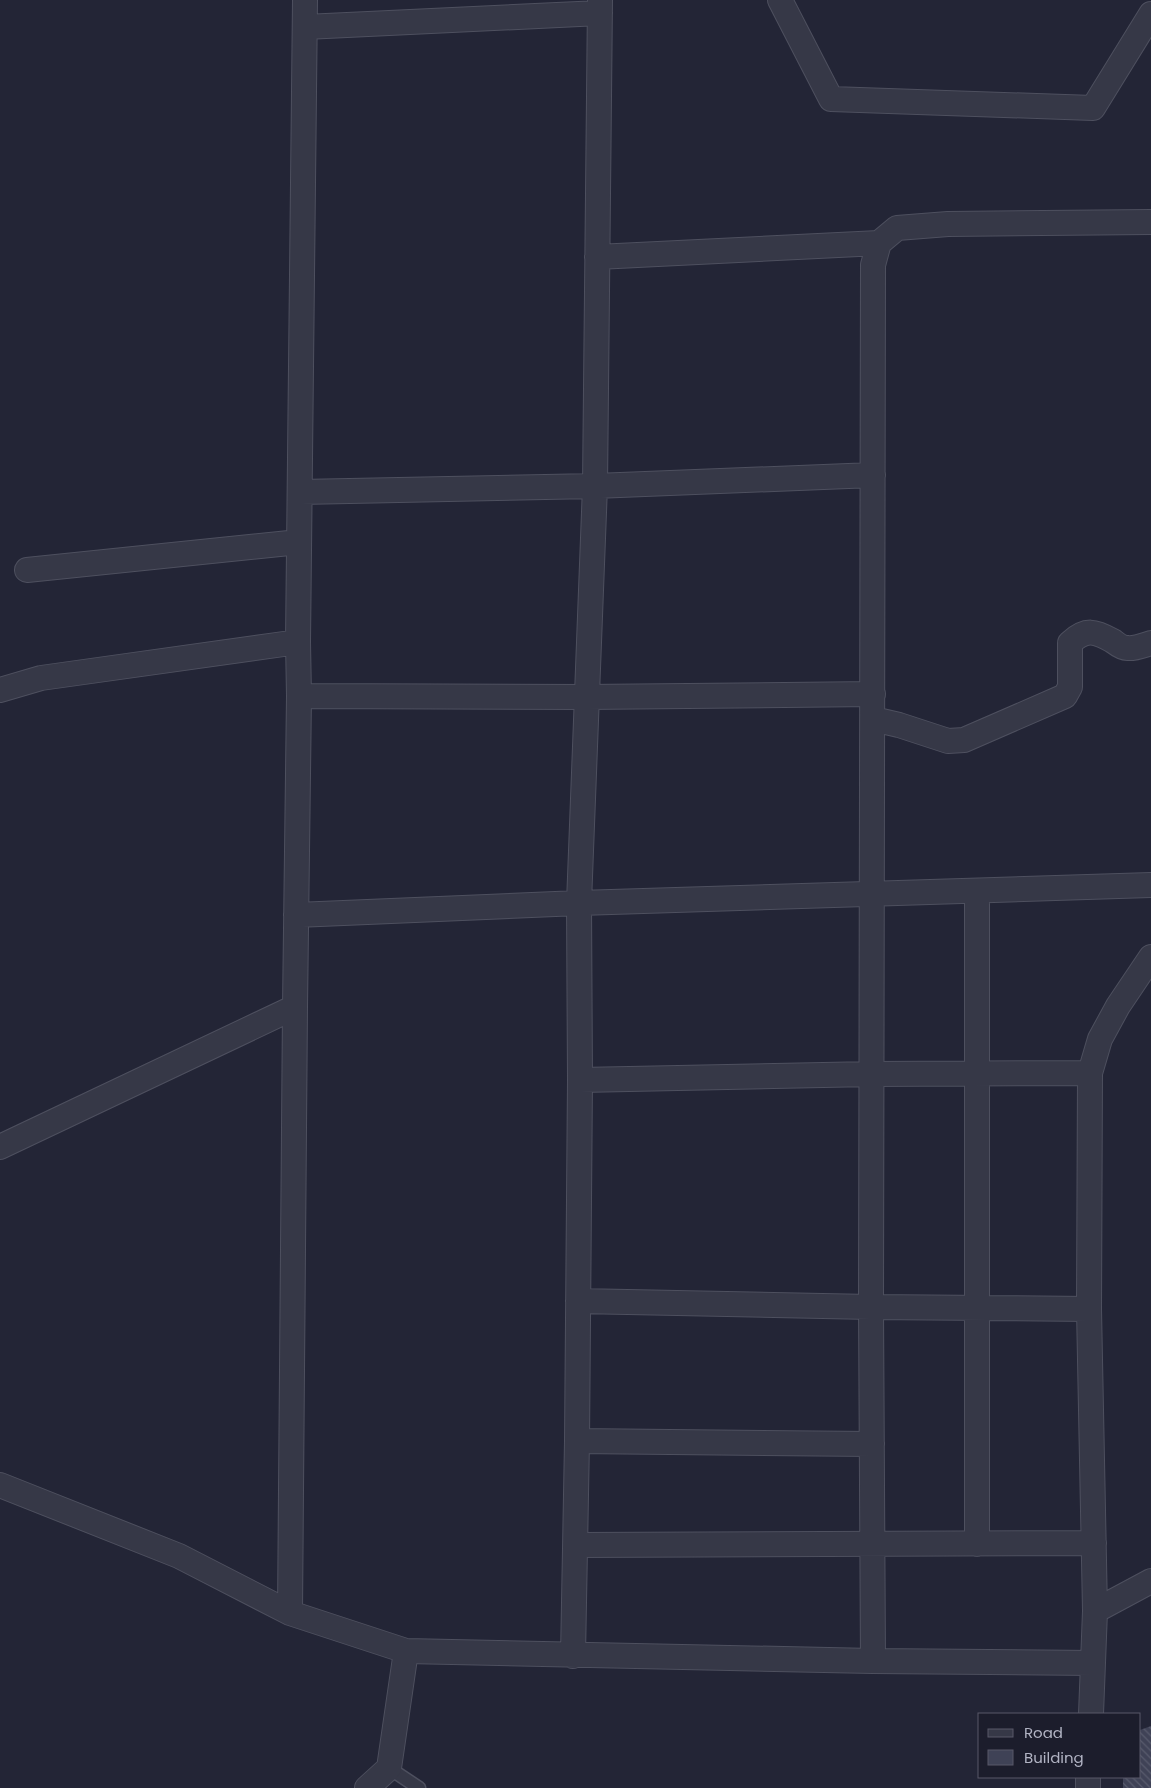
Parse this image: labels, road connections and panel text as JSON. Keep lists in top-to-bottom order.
{
  "legend": ["Road", "Building"]
}
